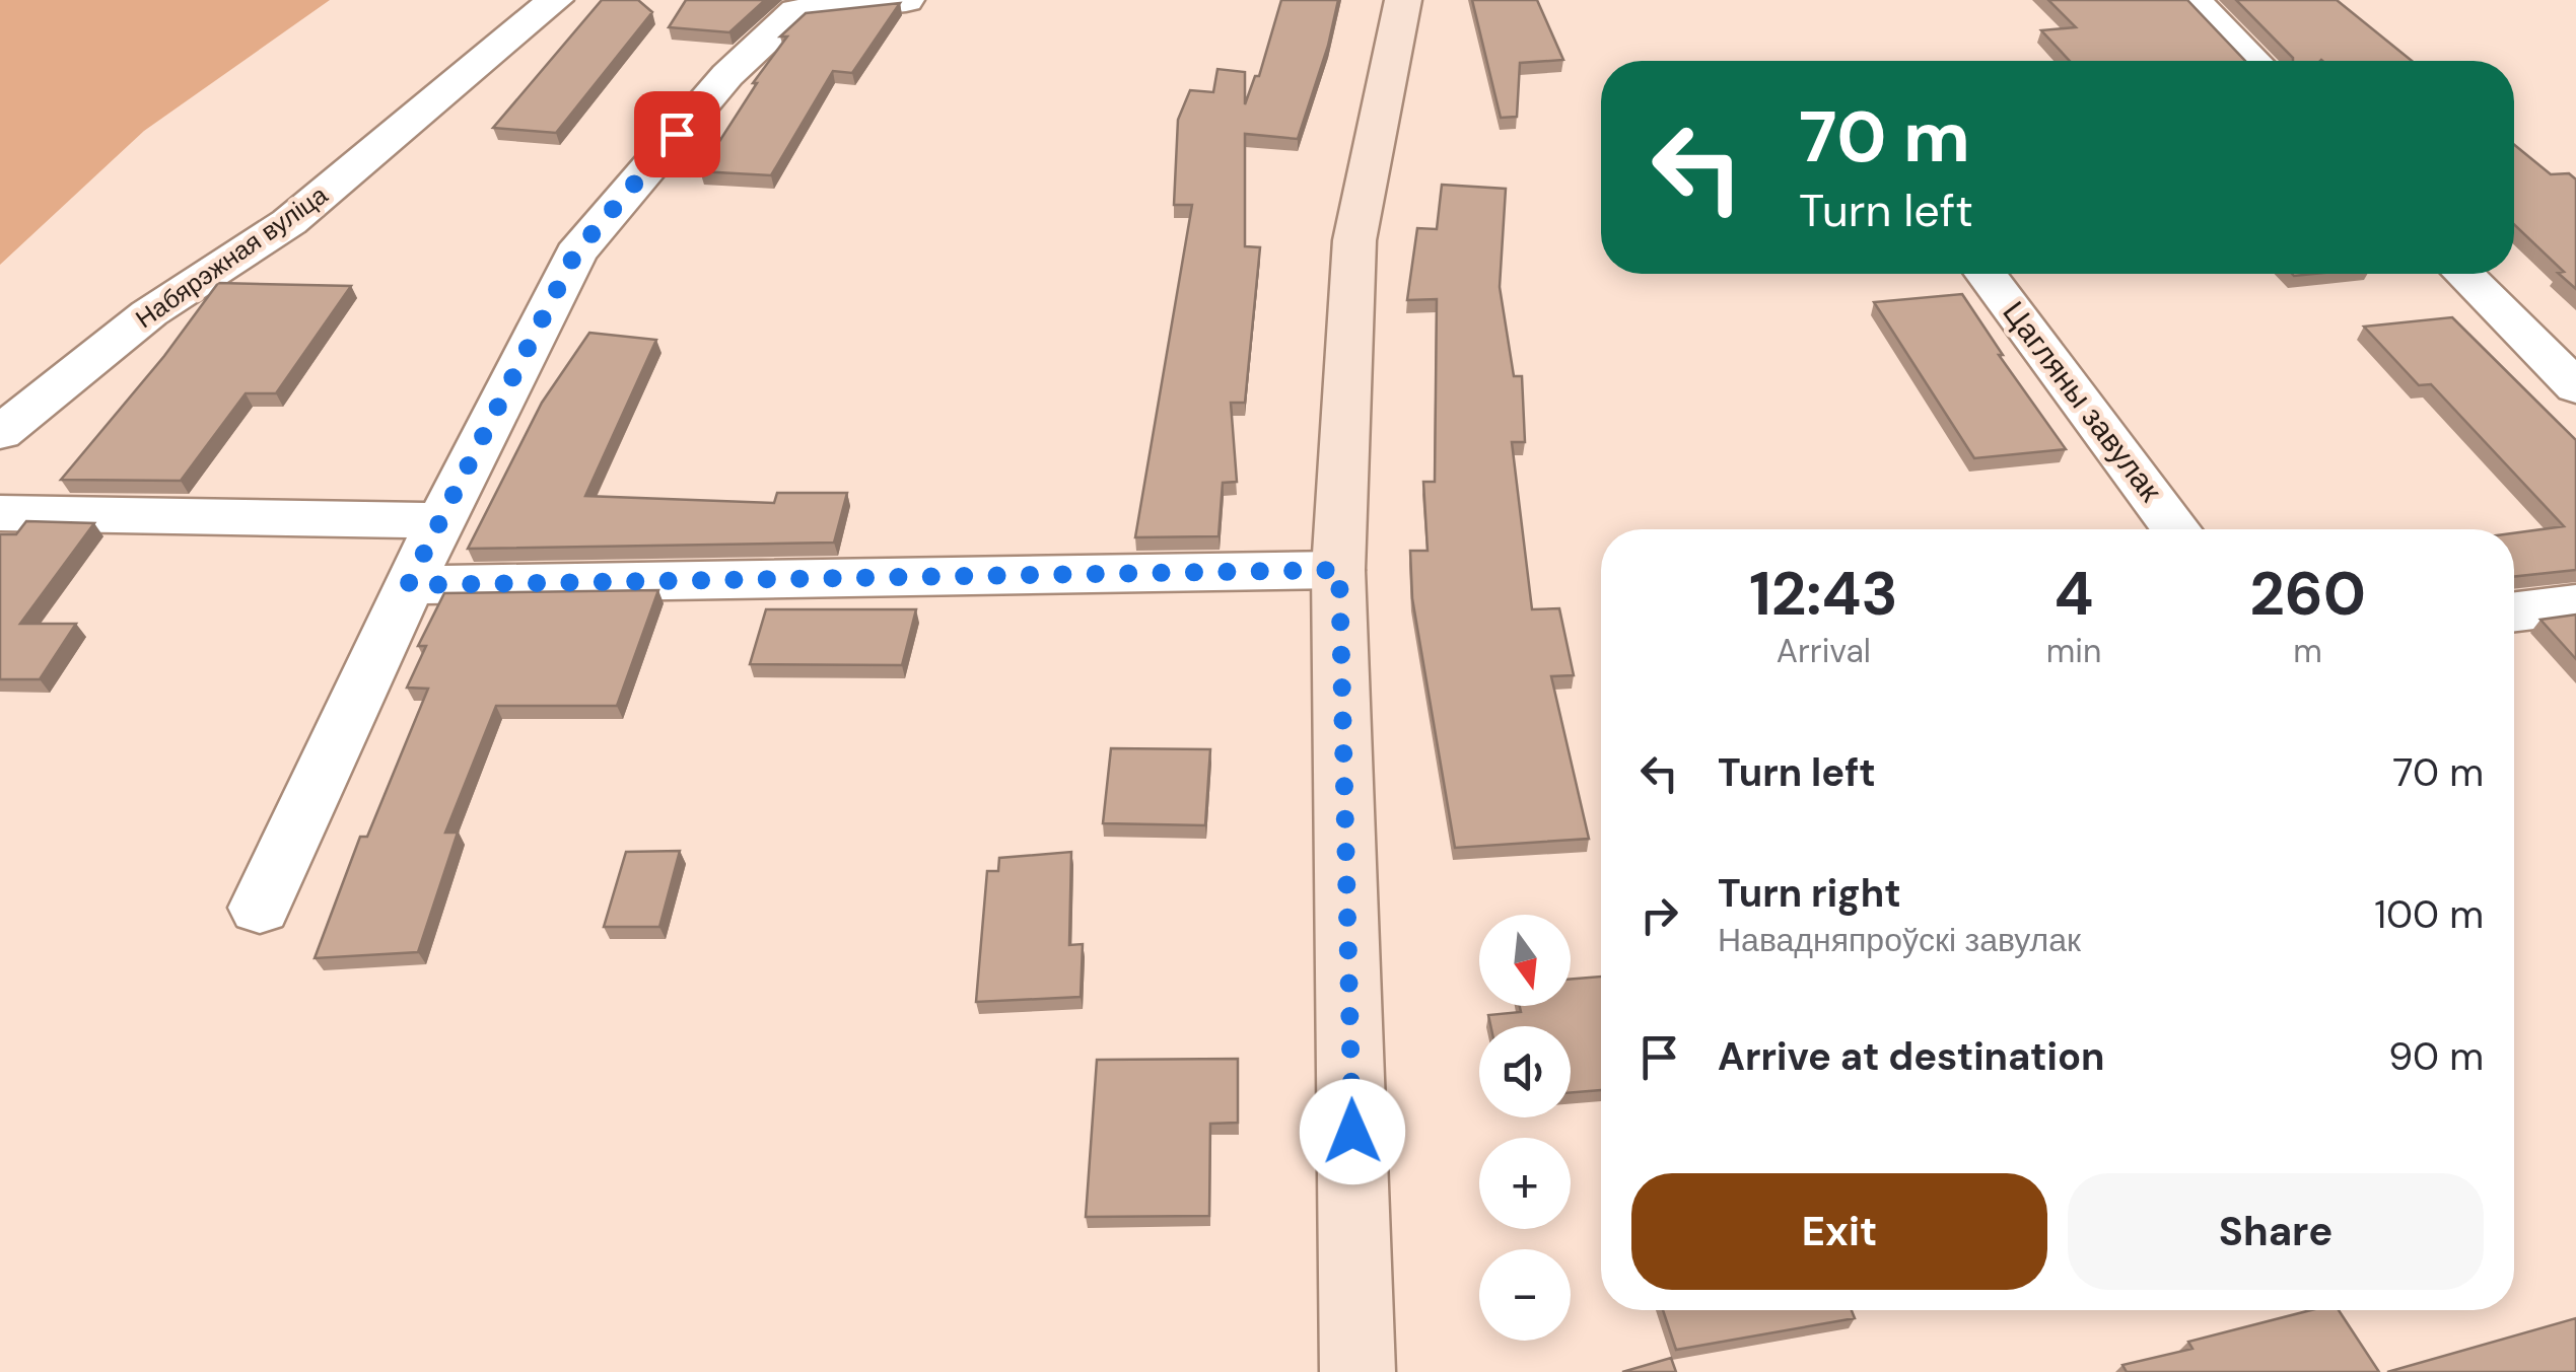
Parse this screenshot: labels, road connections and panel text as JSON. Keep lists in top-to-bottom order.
{
  "streets": {
    "street": ["Набярэжная вуліца", "Цагляны завулак"]
  },
  "north": "bottom",
  "page": {
    "turn": ["70 m", "Turn left"],
    "eta": [
      "12:43",
      "Arrival",
      "4",
      "min",
      "260",
      "m"
    ],
    "list": [
      {
        "name": "Turn left",
        "value": "70 m"
      },
      {
        "name": "Turn right",
        "note": "Навадняпроўскі завулак",
        "value": "100 m"
      },
      {
        "name": "Arrive at destination",
        "value": "90 m"
      }
    ],
    "map_buttons": ["+", "−"],
    "buttons": ["Exit", "Share"]
  }
}
